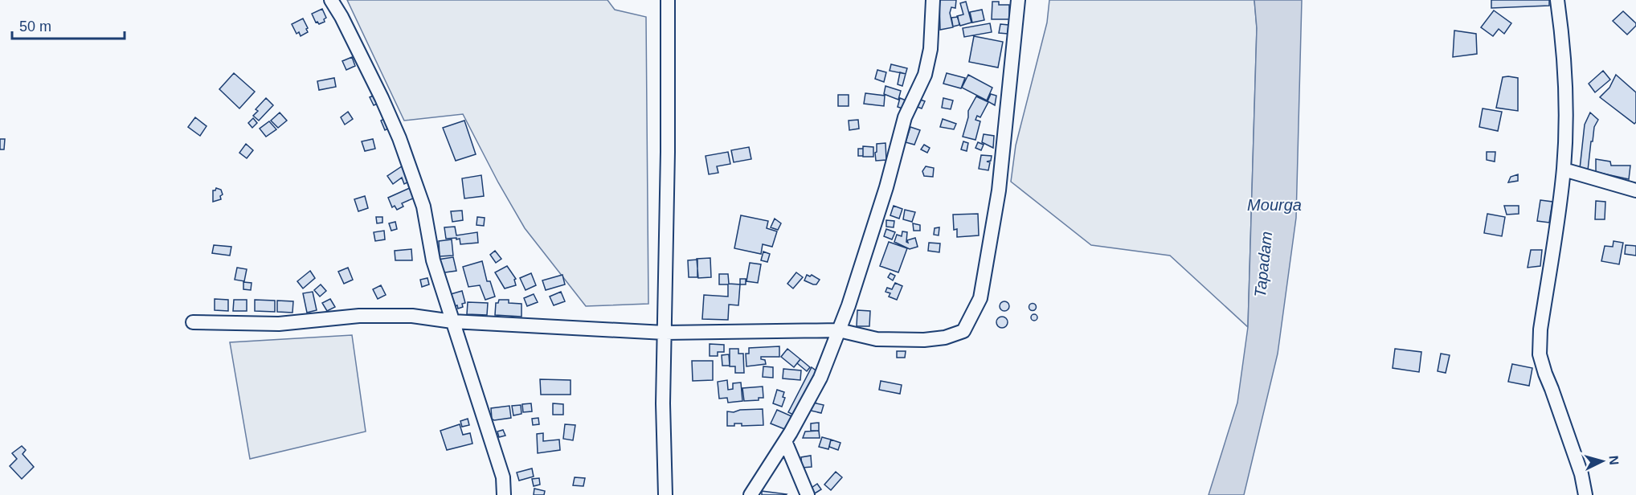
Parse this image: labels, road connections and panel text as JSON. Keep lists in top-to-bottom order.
{
  "water": ["Mourga", "Tapadam"],
  "scale_bar": "50 m",
  "north": "right"
}
